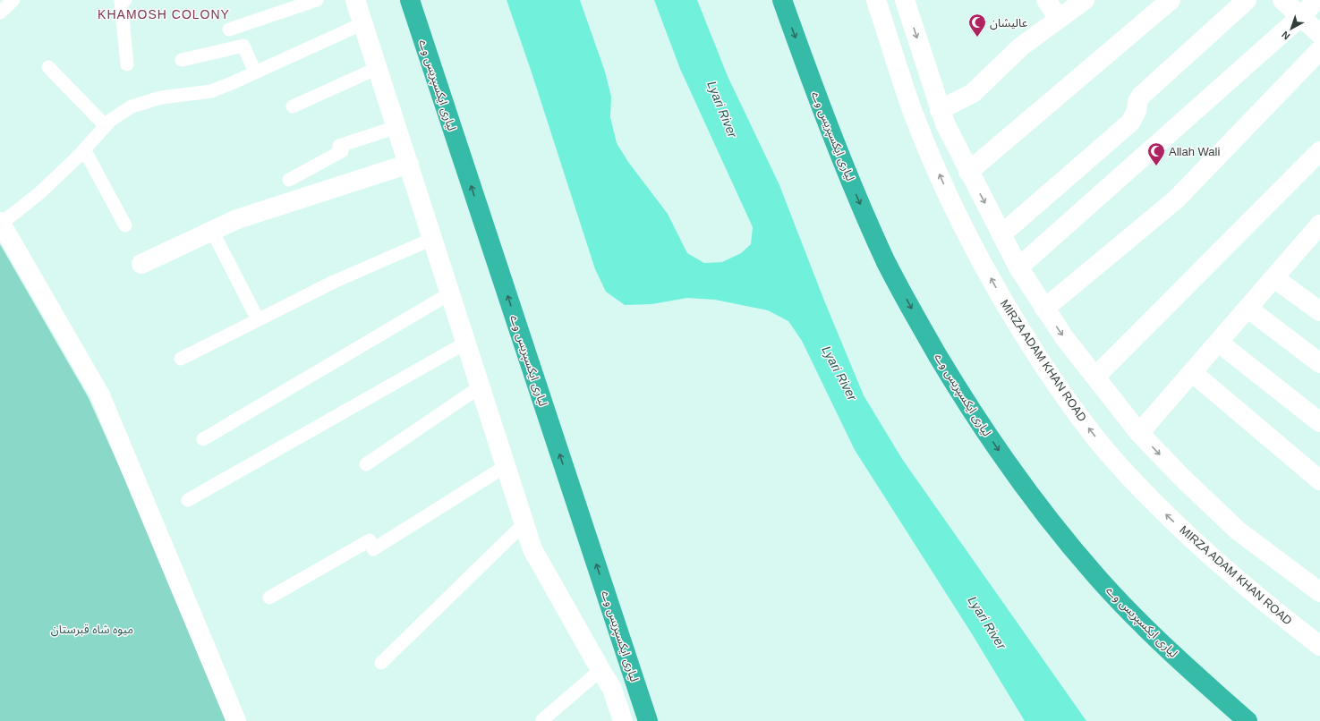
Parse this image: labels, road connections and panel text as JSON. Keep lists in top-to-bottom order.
{
  "streets": {
    "highway": ["لیاری ایکسپریس وے"],
    "street": ["MIRZA ADAM KHAN ROAD"]
  },
  "districts": ["KHAMOSH COLONY"],
  "water": ["Lyari River"],
  "parks": ["میوہ شاہ قبرستان"],
  "places": {
    "mosque": ["عالیشان", "Allah Wali"]
  },
  "north": "bottom left"
}
